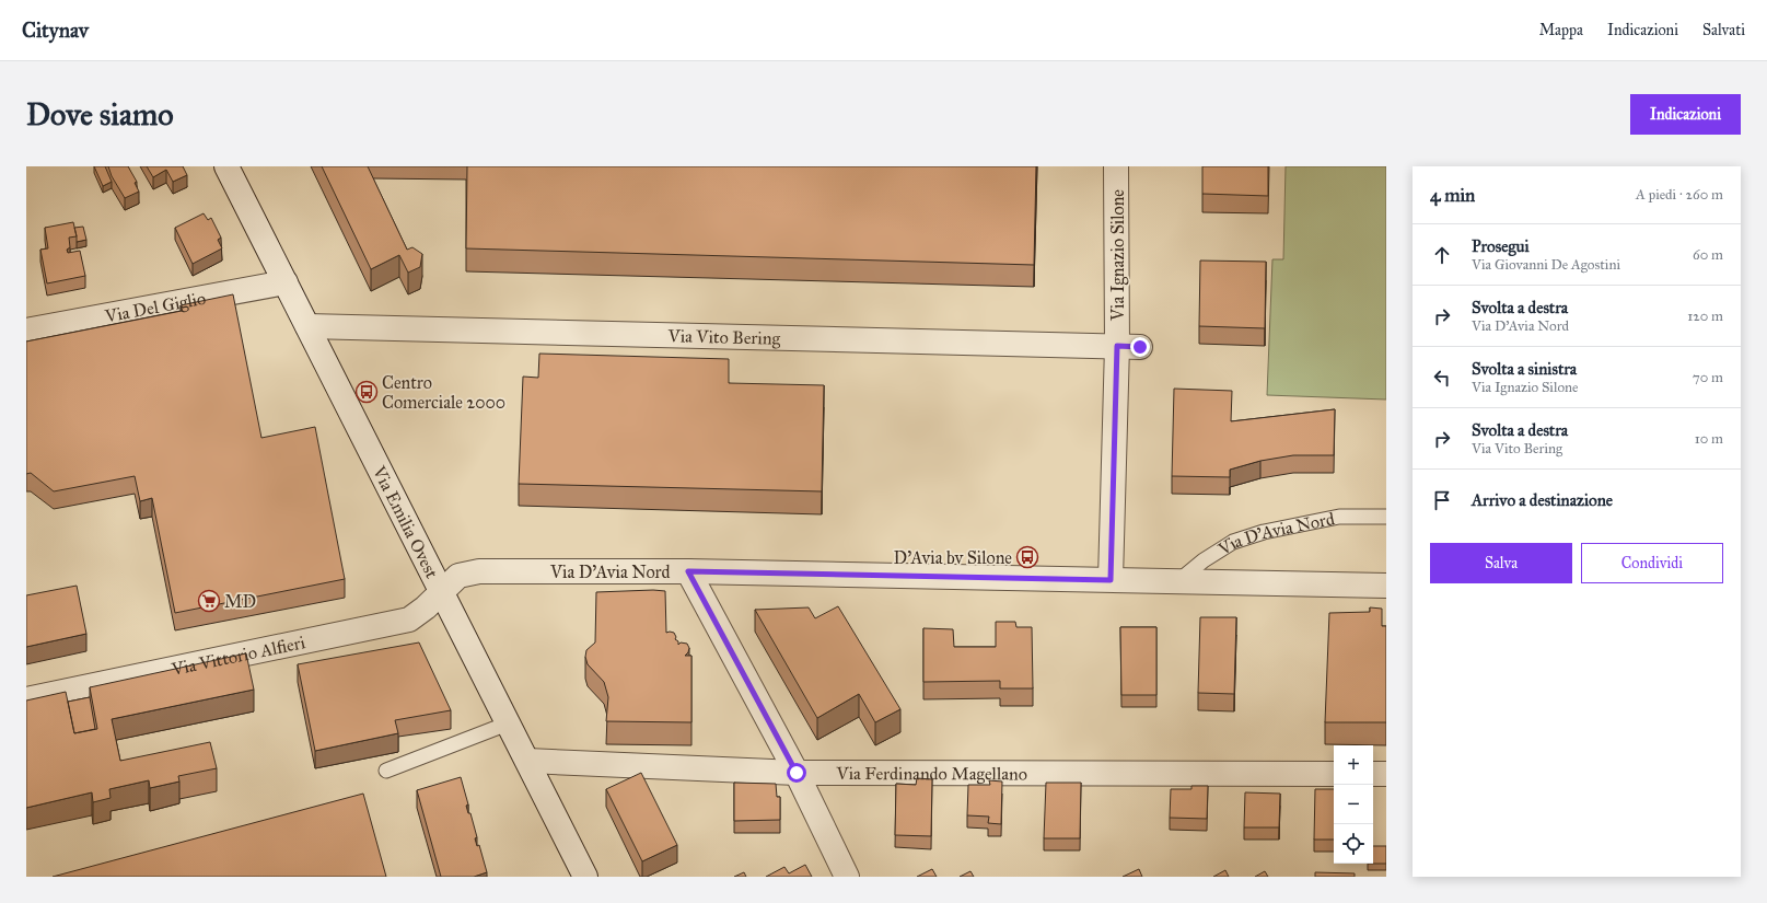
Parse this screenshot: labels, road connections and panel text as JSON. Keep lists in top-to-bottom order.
{
  "streets": {
    "street": [
      "Via Ignazio Silone",
      "Via Del Giglio",
      "Via Vito Bering",
      "Via Emilia Ovest",
      "Via D'Avia Nord",
      "Via Vittorio Alfieri",
      "Via Ferdinando Magellano"
    ]
  },
  "crossings": [
    ["Via Ignazio Silone", "Via Vito Bering"],
    ["Via Ignazio Silone", "Via D'Avia Nord"],
    ["Via Del Giglio", "Via Emilia Ovest"],
    ["Via Vito Bering", "Via Emilia Ovest"],
    ["Via Emilia Ovest", "Via D'Avia Nord"],
    ["Via Emilia Ovest", "Via Vittorio Alfieri"],
    ["Via Emilia Ovest", "Via Ferdinando Magellano"],
    ["Via D'Avia Nord", "Via Vittorio Alfieri"]
  ],
  "places": {
    "bus stop": ["Centro Comerciale 2000", "D'Avia bv Silone"],
    "supermarket": ["MD"]
  },
  "page": {
    "header": "Citynav",
    "nav": ["Mappa", "Indicazioni", "Salvati"],
    "buttons": [
      "Indicazioni",
      ["Salva", "Condividi"]
    ],
    "title": "Dove siamo",
    "heading": ["4 min", "A piedi · 260 m"],
    "list": [
      ["Prosegui", "Via Giovanni De Agostini", "60 m"],
      ["Svolta a destra", "Via D'Avia Nord", "120 m"],
      ["Svolta a sinistra", "Via Ignazio Silone", "70 m"],
      ["Svolta a destra", "Via Vito Bering", "10 m"],
      "Arrivo a destinazione"
    ],
    "map_buttons": ["+", "−"]
  }
}
